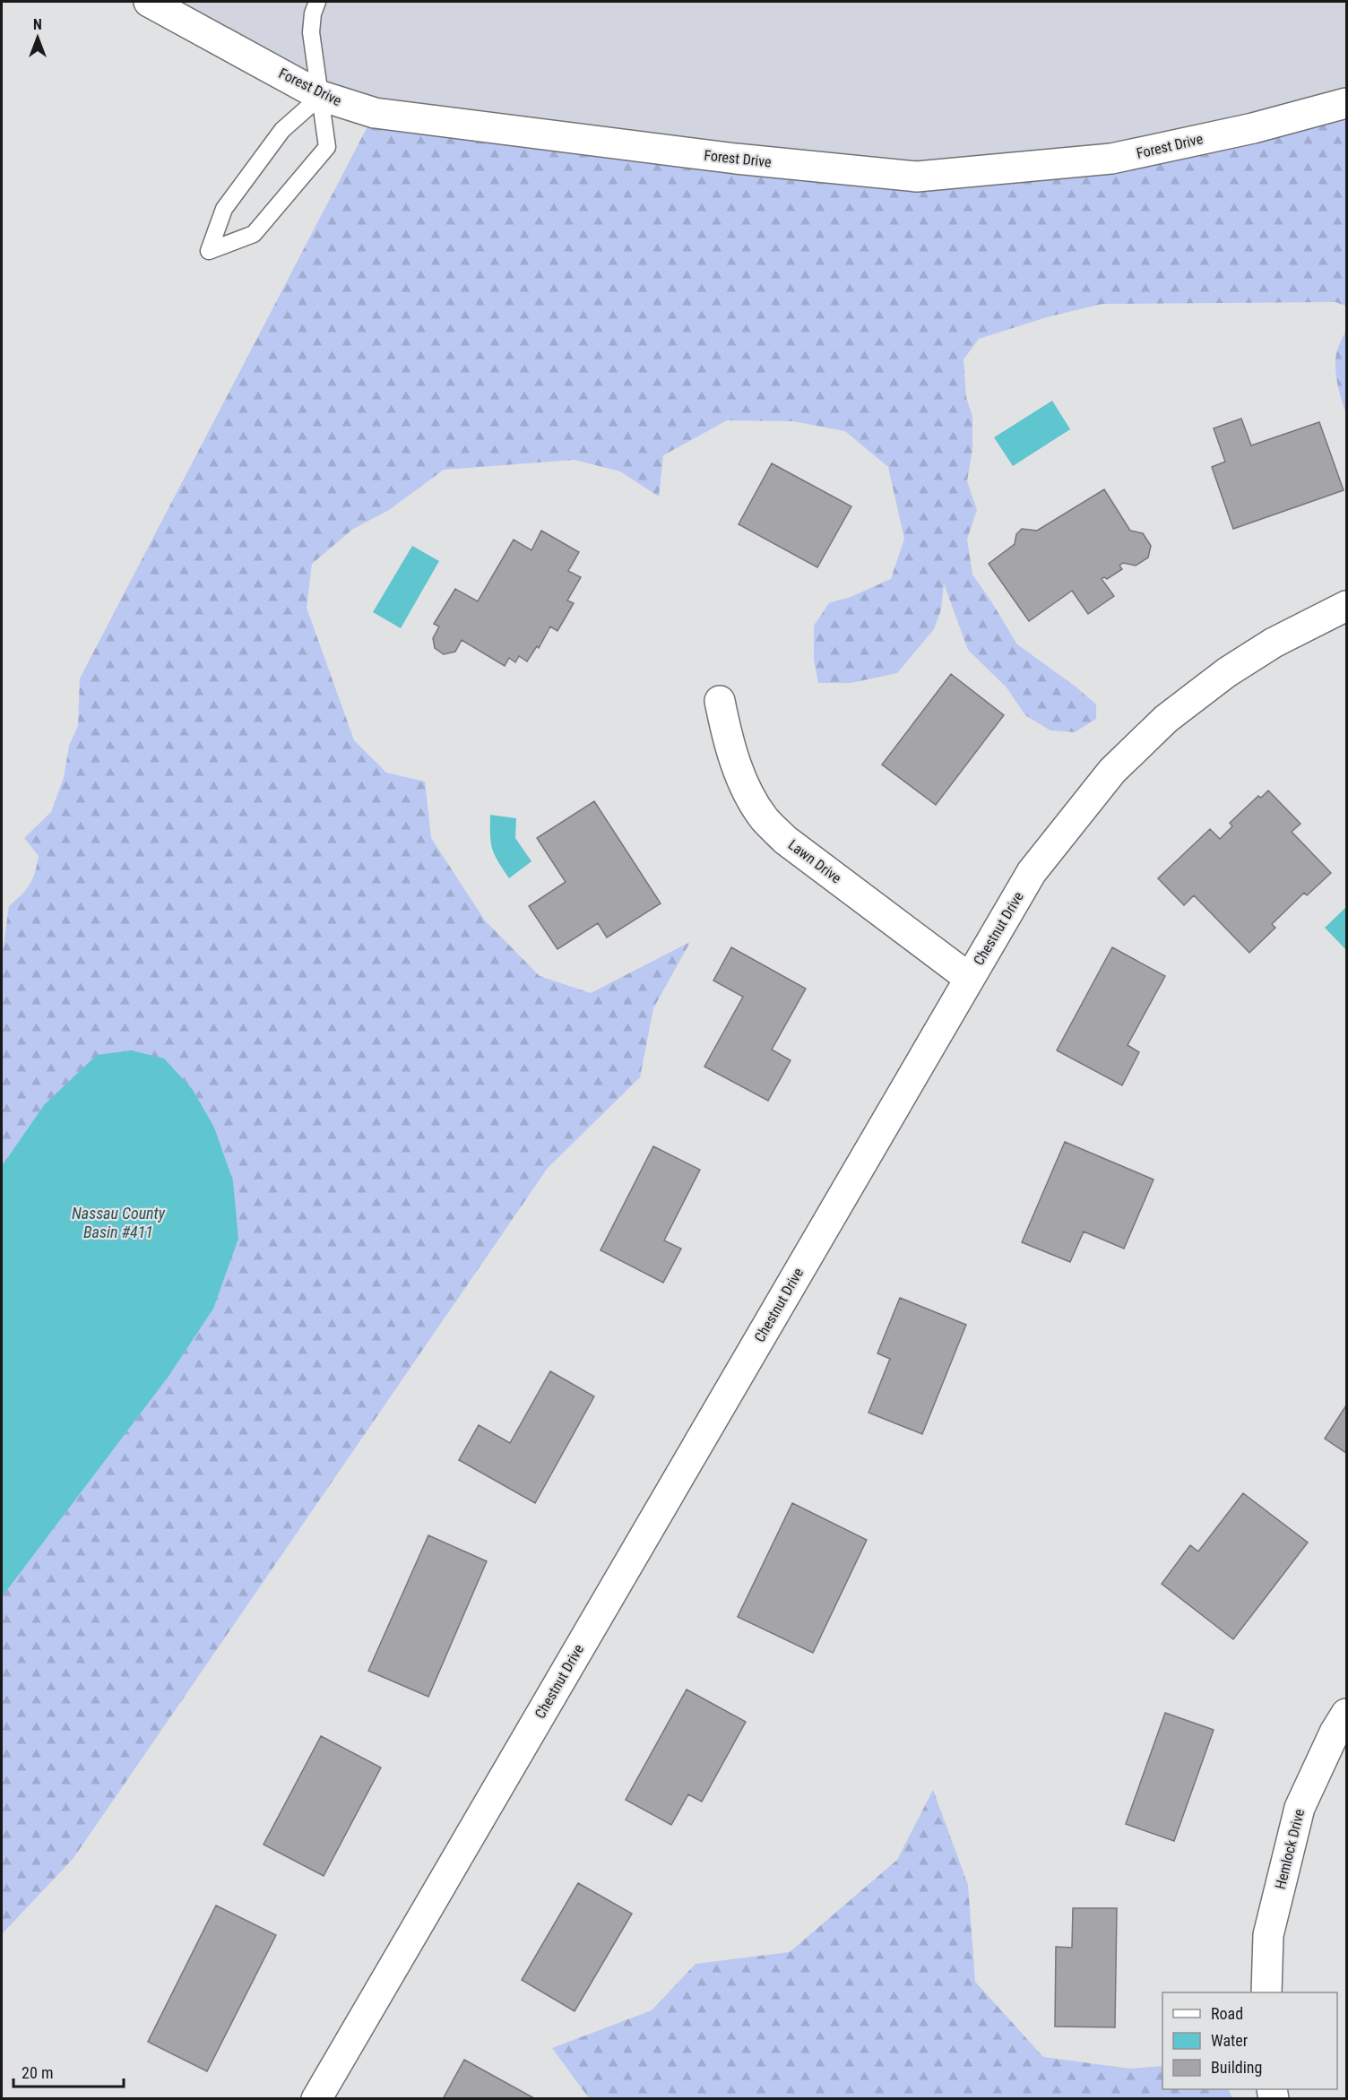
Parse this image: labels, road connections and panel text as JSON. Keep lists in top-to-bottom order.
{
  "streets": {
    "street": [
      "Forest Drive",
      "Lawn Drive",
      "Chestnut Drive",
      "Hemlock Drive"
    ]
  },
  "crossings": [
    ["Lawn Drive", "Chestnut Drive"]
  ],
  "water": ["Nassau County Basin #411"],
  "legend": ["Road", "Water", "Building"],
  "scale_bar": "20 m",
  "north": "top"
}
